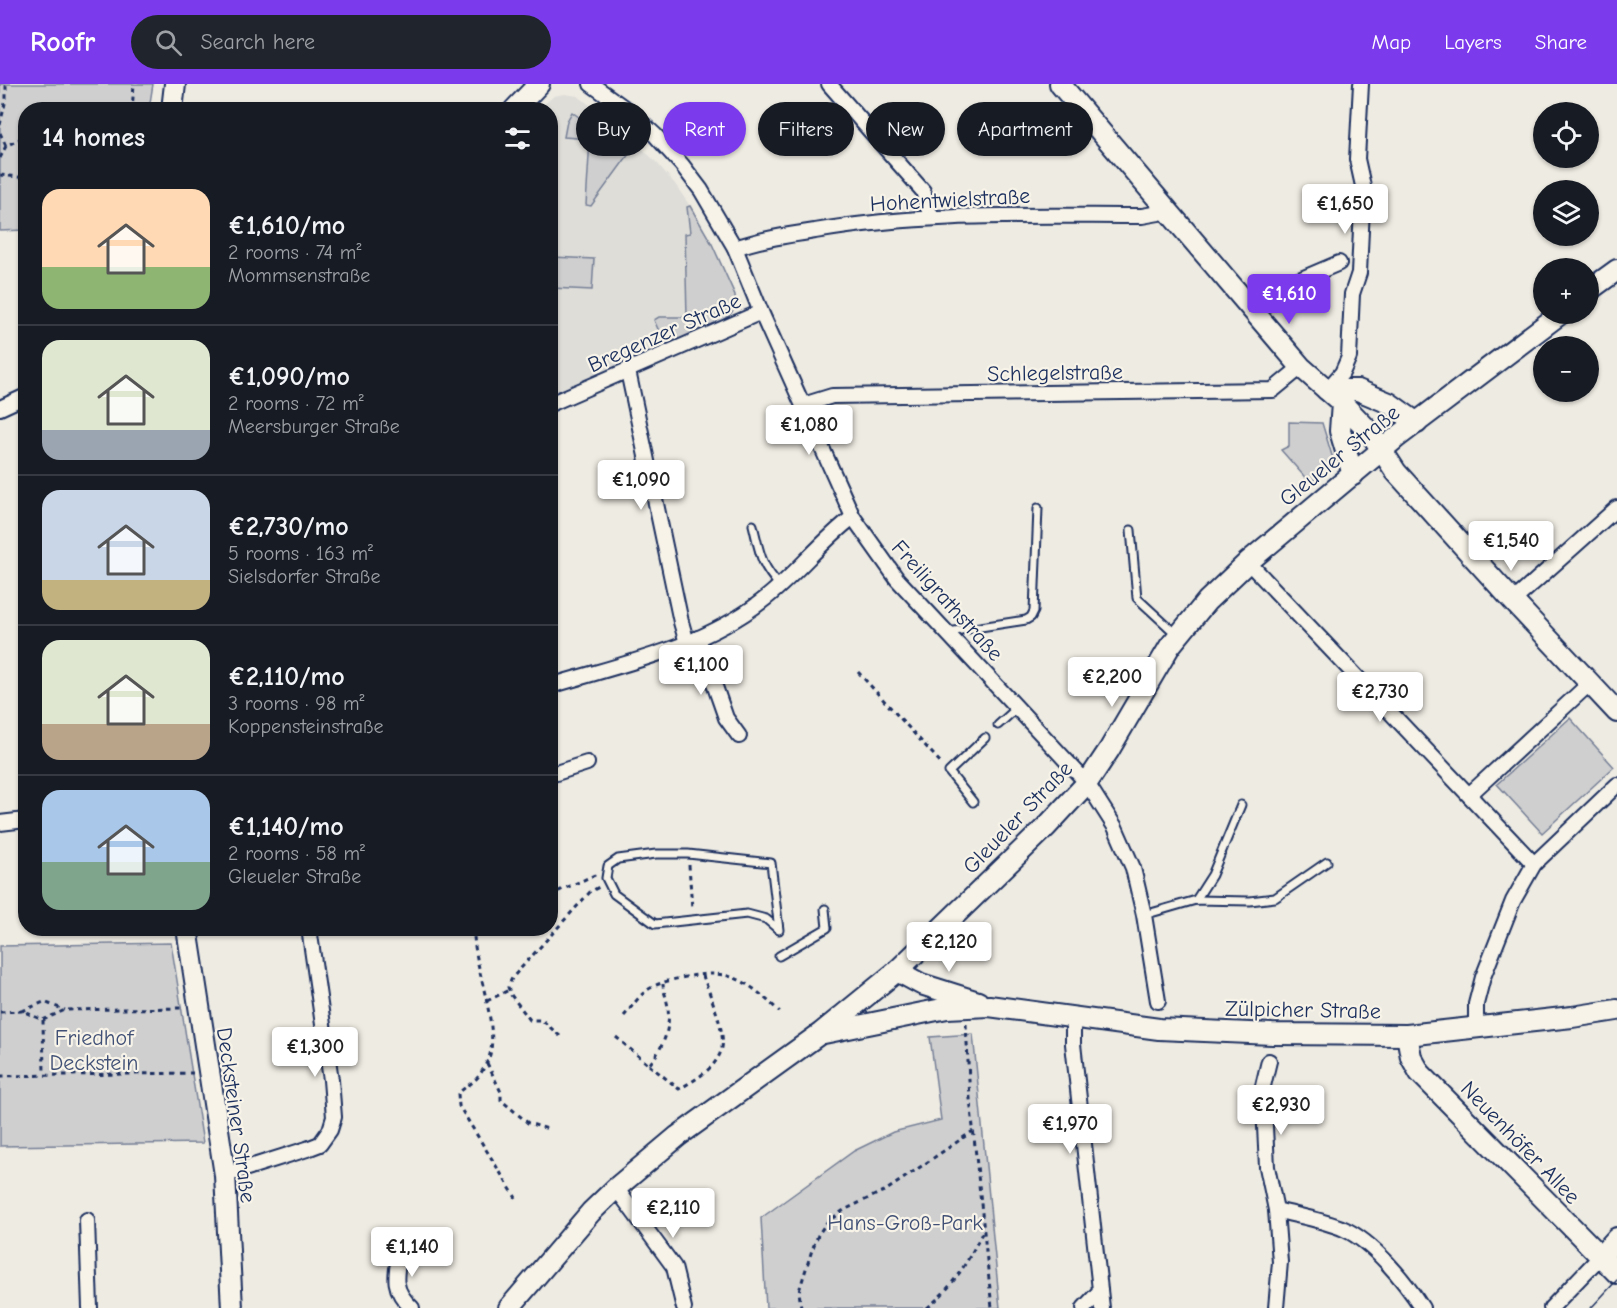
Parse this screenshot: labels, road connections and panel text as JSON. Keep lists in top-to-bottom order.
{
  "streets": {
    "street": [
      "Hohentwielstraße",
      "Bregenzer Straße",
      "Schlegelstraße",
      "Gleueler Straße",
      "Freiligrathstraße",
      "Zülpicher Straße",
      "Decksteiner Straße",
      "Neuenhöfer Allee"
    ]
  },
  "crossings": [
    ["Hohentwielstraße", "Freiligrathstraße"],
    ["Bregenzer Straße", "Freiligrathstraße"],
    ["Schlegelstraße", "Freiligrathstraße"],
    ["Gleueler Straße", "Freiligrathstraße"],
    ["Gleueler Straße", "Zülpicher Straße"],
    ["Zülpicher Straße", "Neuenhöfer Allee"]
  ],
  "parks": ["Friedhof Deckstein", "Hans-Groß-Park"],
  "page": {
    "header": "Roofr",
    "search": "Search here",
    "nav": ["Map", "Layers", "Share"],
    "map_buttons": ["+", "−"],
    "chip": [
      "Buy",
      "Rent",
      "Filters",
      "New",
      "Apartment"
    ],
    "heading": "14 homes",
    "list": [
      {
        "name": "€1,610/mo",
        "note": "2 rooms · 74 m² · Mommsenstraße"
      },
      {
        "name": "€1,090/mo",
        "note": "2 rooms · 72 m² · Meersburger Straße"
      },
      {
        "name": "€2,730/mo",
        "note": "5 rooms · 163 m² · Sielsdorfer Straße"
      },
      {
        "name": "€2,110/mo",
        "note": "3 rooms · 98 m² · Koppensteinstraße"
      },
      {
        "name": "€1,140/mo",
        "note": "2 rooms · 58 m² · Gleueler Straße"
      }
    ],
    "price": [
      "€1,650",
      "€1,610",
      "€1,080",
      "€1,090",
      "€1,540",
      "€1,100",
      "€2,200",
      "€2,730",
      "€2,120",
      "€1,300",
      "€2,930",
      "€1,970",
      "€2,110",
      "€1,140"
    ]
  }
}
